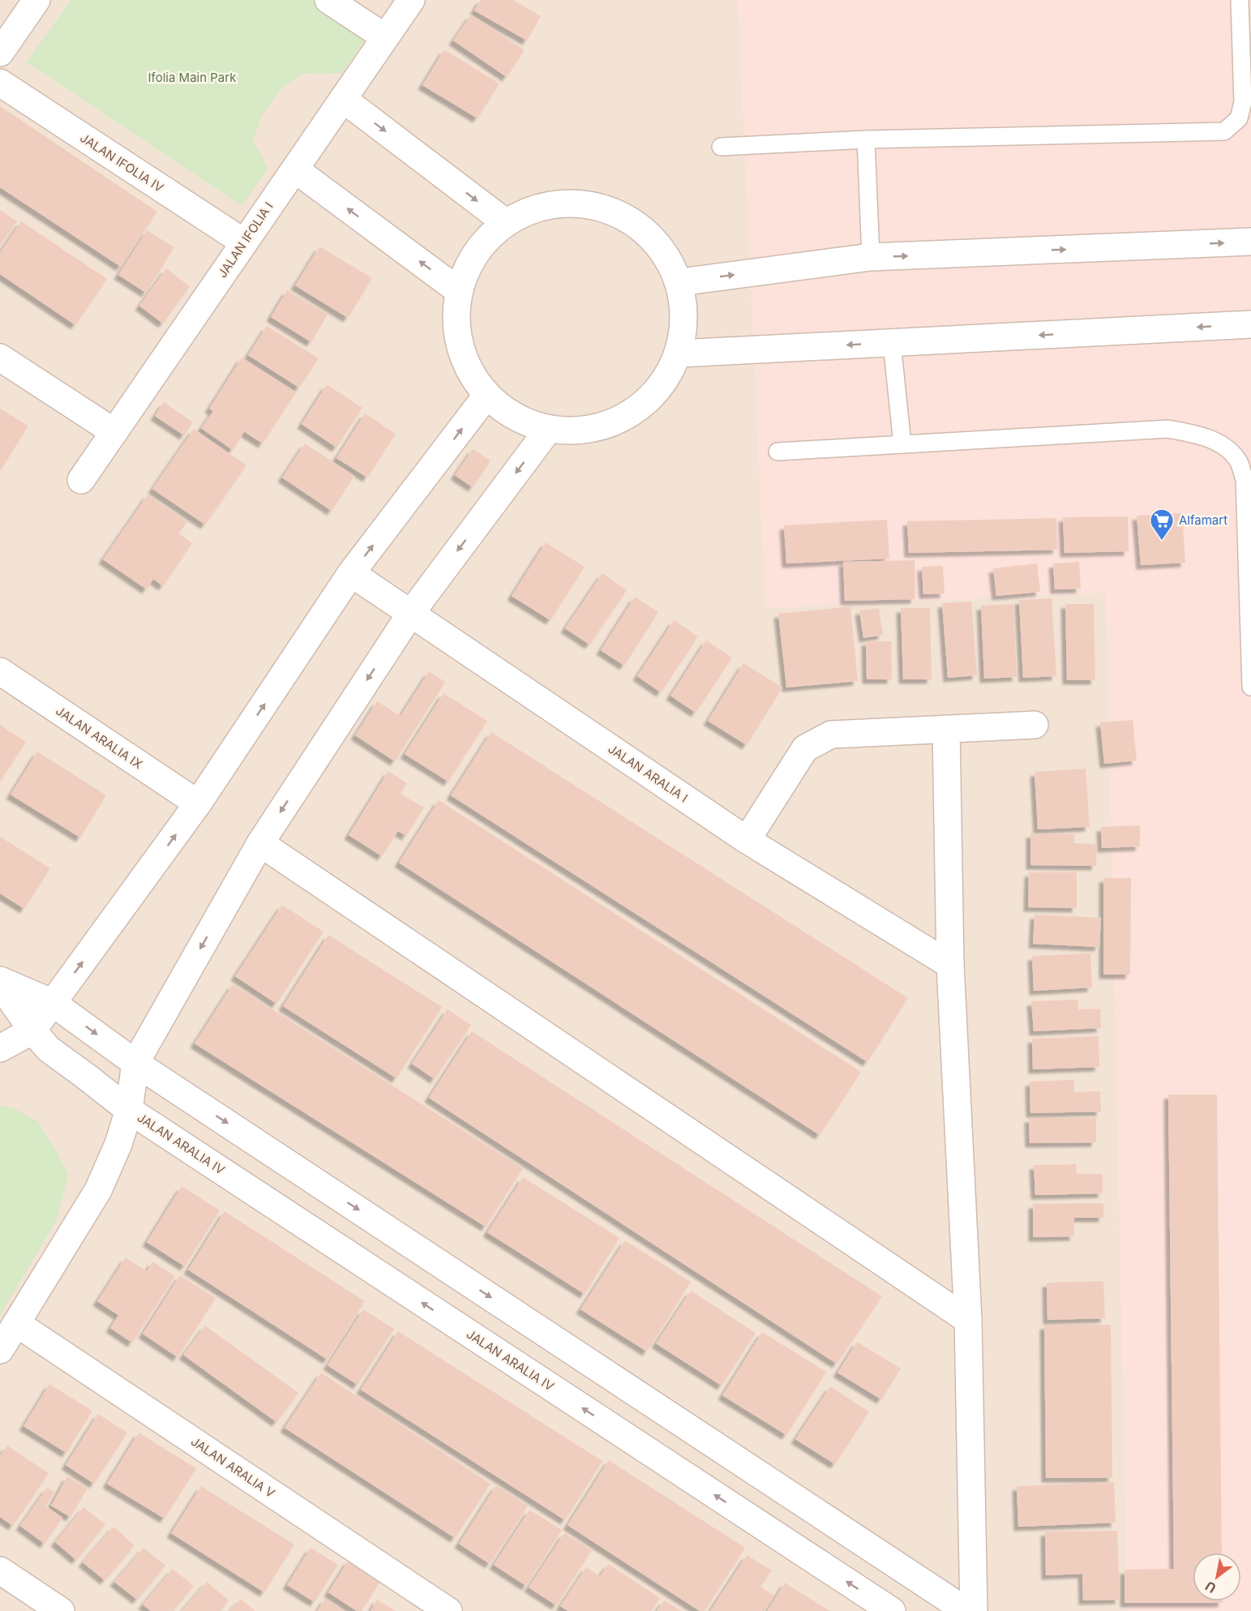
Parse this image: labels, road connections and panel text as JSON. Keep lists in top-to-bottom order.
{
  "streets": {
    "street": [
      "JALAN IFOLIA IV",
      "JALAN IFOLIA I",
      "JALAN ARALIA IX",
      "JALAN ARALIA I",
      "JALAN ARALIA IV",
      "JALAN ARALIA V"
    ]
  },
  "crossings": [
    ["JALAN IFOLIA IV", "JALAN IFOLIA I"]
  ],
  "parks": ["Ifolia Main Park"],
  "places": {
    "supermarket": ["Alfamart"]
  },
  "north": "bottom left"
}
